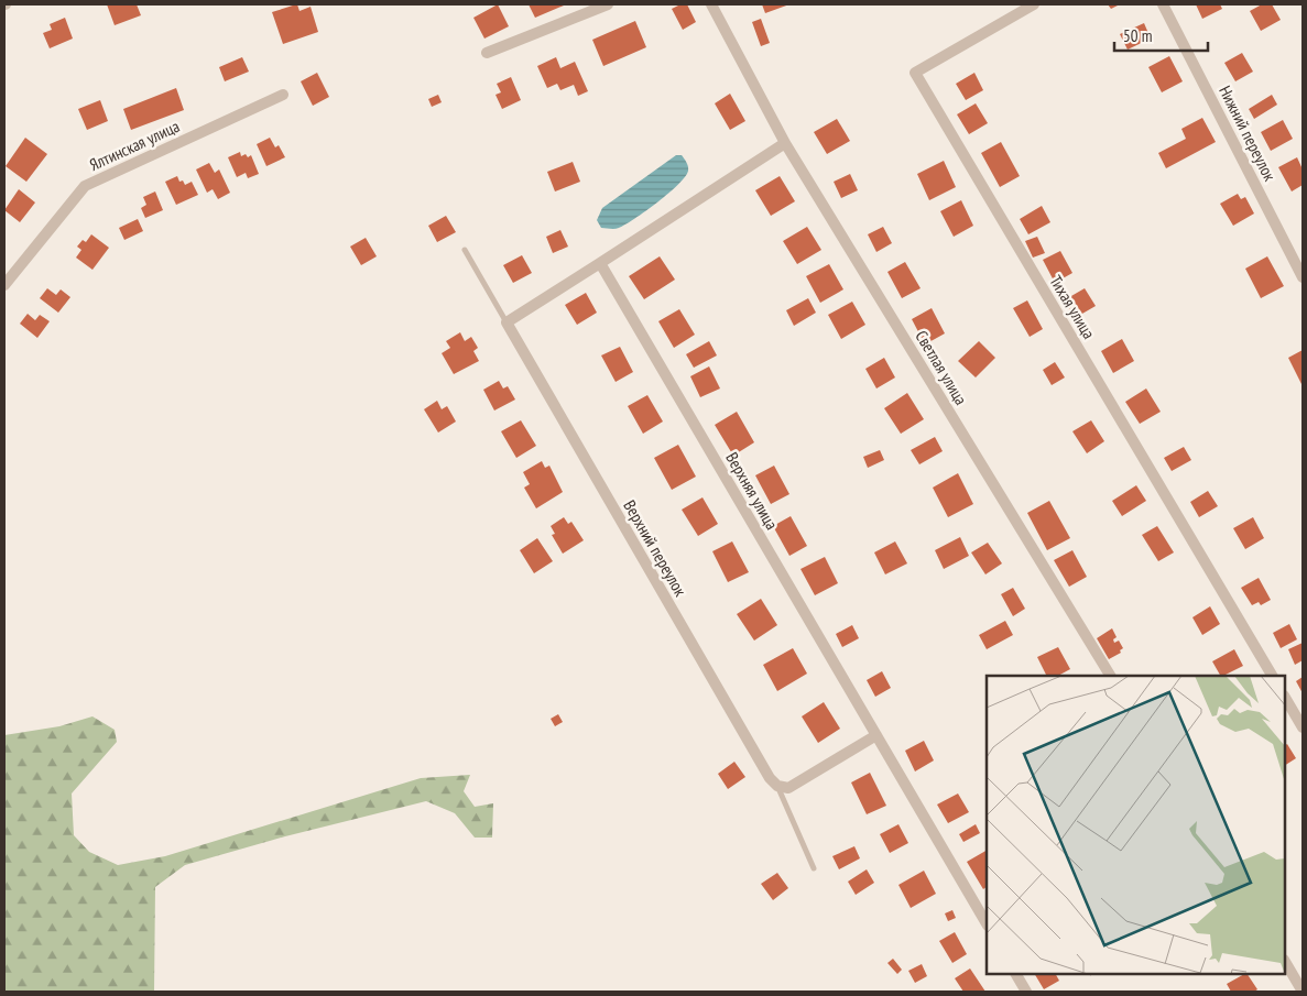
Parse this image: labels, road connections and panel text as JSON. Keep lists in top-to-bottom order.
{
  "streets": {
    "street": [
      "Нижний переулок",
      "Ялтинская улица",
      "Тихая улица",
      "Светлая улица",
      "Верхняя улица",
      "Верхний переулок"
    ]
  },
  "scale_bar": "50 m"
}
